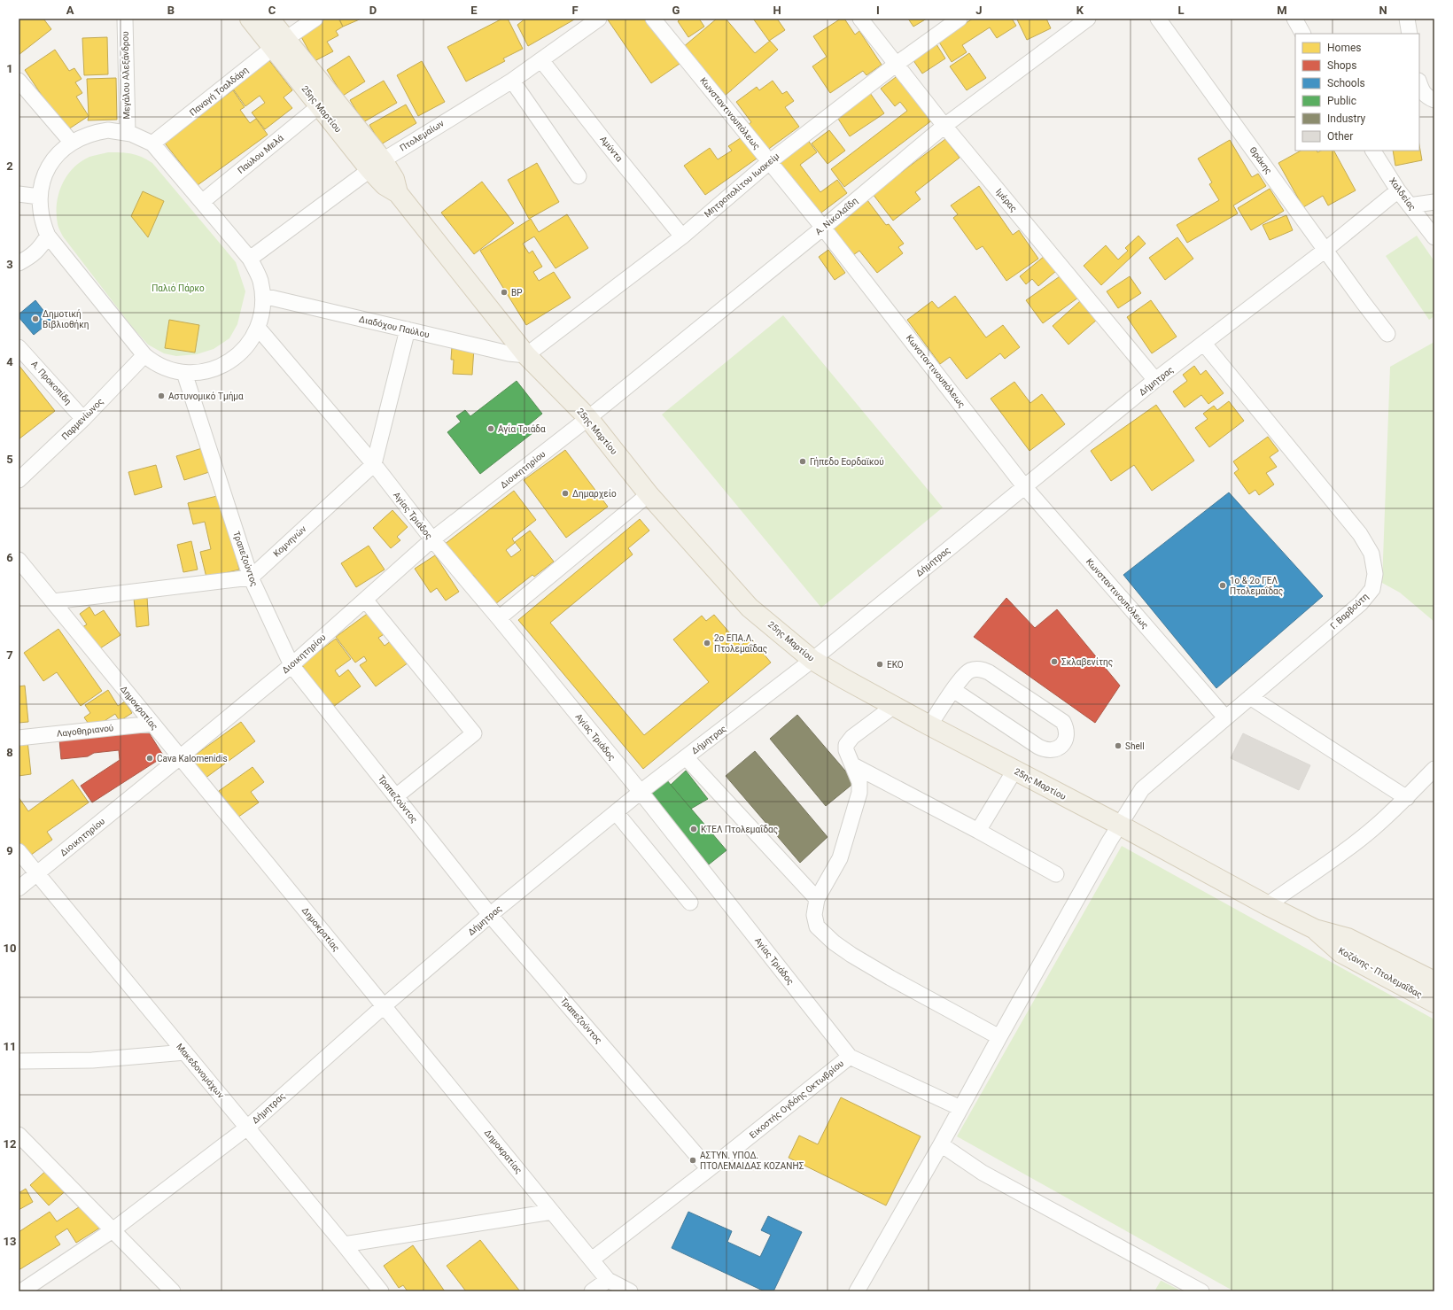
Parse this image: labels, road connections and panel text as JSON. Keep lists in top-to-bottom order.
{
  "streets": {
    "main road": ["25ης Μαρτίου", "Κοζάνης - Πτολεμαΐδας"],
    "street": [
      "Μεγάλου Αλεξάνδρου",
      "Παναγή Τσαλδάρη",
      "Κωνσταντινουπόλεως",
      "Πτολεμαίων",
      "Αμύντα",
      "Παύλου Μελά",
      "Θράκης",
      "Μητροπολίτου Ιωακείμ",
      "Χαλδείας",
      "Ιμέρας",
      "Α. Νικολαΐδη",
      "Διαδόχου Παύλου",
      "Δήμητρας",
      "Α. Προκοπίδη",
      "Παρμενίωνος",
      "Διοικητηρίου",
      "Αγίας Τριάδος",
      "Κομνηνών",
      "Τραπεζούντος",
      "Γ. Βαρβούτη",
      "Δημοκρατίας",
      "Λαγοθηριανού",
      "Μακεδονομάχων",
      "Εικοστής Ογδόης Οκτωβρίου"
    ]
  },
  "crossings": [
    ["Παναγή Τσαλδάρη", "25ης Μαρτίου"],
    ["25ης Μαρτίου", "Πτολεμαίων"],
    ["25ης Μαρτίου", "Παύλου Μελά"],
    ["25ης Μαρτίου", "Μητροπολίτου Ιωακείμ"],
    ["25ης Μαρτίου", "Α. Νικολαΐδη"],
    ["25ης Μαρτίου", "Διαδόχου Παύλου"],
    ["25ης Μαρτίου", "Δήμητρας"],
    ["25ης Μαρτίου", "Διοικητηρίου"],
    ["25ης Μαρτίου", "Γ. Βαρβούτη"],
    ["25ης Μαρτίου", "Κοζάνης - Πτολεμαΐδας"],
    ["Κωνσταντινουπόλεως", "Μητροπολίτου Ιωακείμ"],
    ["Κωνσταντινουπόλεως", "Α. Νικολαΐδη"],
    ["Κωνσταντινουπόλεως", "Δήμητρας"],
    ["Κωνσταντινουπόλεως", "Γ. Βαρβούτη"],
    ["Πτολεμαίων", "Αμύντα"],
    ["Αμύντα", "Μητροπολίτου Ιωακείμ"],
    ["Θράκης", "Δήμητρας"],
    ["Μητροπολίτου Ιωακείμ", "Ιμέρας"],
    ["Μητροπολίτου Ιωακείμ", "Διαδόχου Παύλου"],
    ["Χαλδείας", "Δήμητρας"],
    ["Ιμέρας", "Α. Νικολαΐδη"],
    ["Ιμέρας", "Δήμητρας"],
    ["Α. Νικολαΐδη", "Διοικητηρίου"],
    ["Δήμητρας", "Αγίας Τριάδος"],
    ["Δήμητρας", "Τραπεζούντος"],
    ["Δήμητρας", "Γ. Βαρβούτη"],
    ["Δήμητρας", "Δημοκρατίας"],
    ["Δήμητρας", "Μακεδονομάχων"],
    ["Α. Προκοπίδη", "Παρμενίωνος"],
    ["Διοικητηρίου", "Αγίας Τριάδος"],
    ["Διοικητηρίου", "Τραπεζούντος"],
    ["Διοικητηρίου", "Δημοκρατίας"],
    ["Διοικητηρίου", "Μακεδονομάχων"],
    ["Αγίας Τριάδος", "Κομνηνών"],
    ["Αγίας Τριάδος", "Γ. Βαρβούτη"],
    ["Αγίας Τριάδος", "Εικοστής Ογδόης Οκτωβρίου"],
    ["Κομνηνών", "Τραπεζούντος"],
    ["Τραπεζούντος", "Εικοστής Ογδόης Οκτωβρίου"],
    ["Δημοκρατίας", "Λαγοθηριανού"],
    ["Δημοκρατίας", "Εικοστής Ογδόης Οκτωβρίου"]
  ],
  "parks": ["Παλιό Πάρκο"],
  "places": [
    "BP",
    "Δημοτική Βιβλιοθήκη",
    "Αστυνομικό Τμήμα",
    "Αγία Τριάδα",
    "Γήπεδο Εορδαϊκού",
    "Δημαρχείο",
    "1ο & 2ο ΓΕΛ Πτολεμαΐδας",
    "2ο ΕΠΑ.Λ. Πτολεμαΐδας",
    "Σκλαβενίτης",
    "EKO",
    "Shell",
    "Cava Kalomenidis",
    "ΚΤΕΛ Πτολεμαΐδας",
    "ΑΣΤΥΝ. ΥΠΟΔ. ΠΤΟΛΕΜΑΙΔΑΣ ΚΟΖΑΝΗΣ"
  ],
  "legend": [
    "Homes",
    "Shops",
    "Schools",
    "Public",
    "Industry",
    "Other"
  ],
  "grid": {
    "columns": [
      "A",
      "B",
      "C",
      "D",
      "E",
      "F",
      "G",
      "H",
      "I",
      "J",
      "K",
      "L",
      "M",
      "N"
    ],
    "rows": [
      "1",
      "2",
      "3",
      "4",
      "5",
      "6",
      "7",
      "8",
      "9",
      "10",
      "11",
      "12",
      "13"
    ]
  }
}
